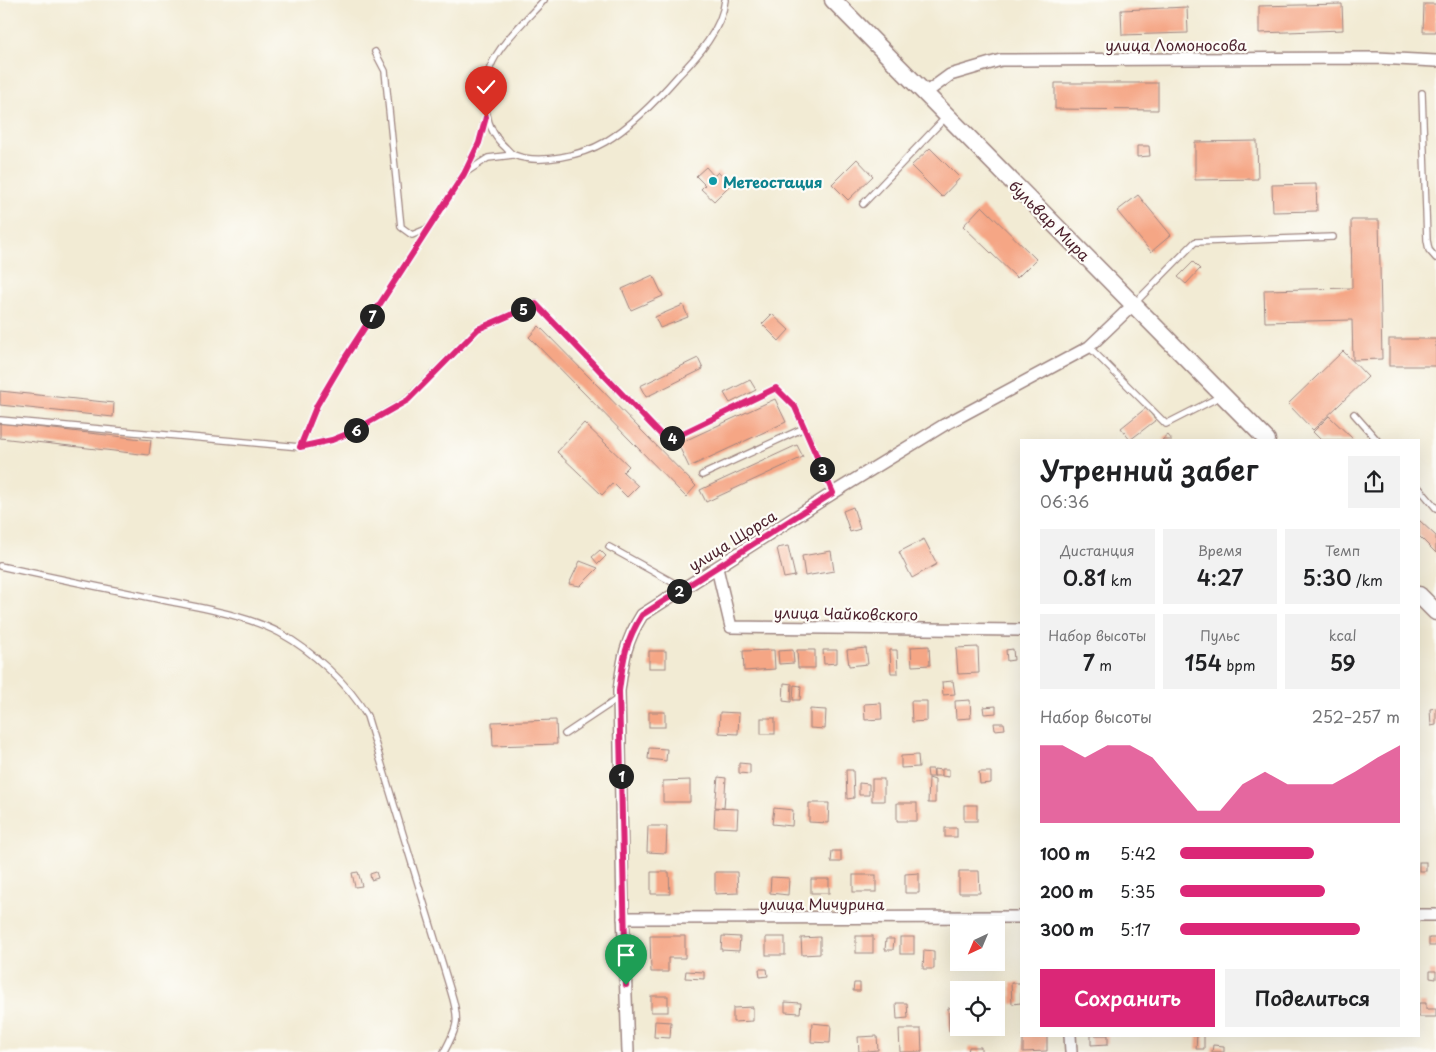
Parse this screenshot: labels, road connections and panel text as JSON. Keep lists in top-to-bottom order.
{
  "streets": {
    "main road": ["бульвар Мира"],
    "street": [
      "улица Ломоносова",
      "улица Щорса",
      "улица Чайковского",
      "улица Мичурина"
    ]
  },
  "crossings": [
    ["улица Ломоносова", "бульвар Мира"],
    ["бульвар Мира", "улица Щорса"],
    ["улица Щорса", "улица Чайковского"],
    ["улица Щорса", "улица Мичурина"]
  ],
  "places": ["Метеостация"],
  "north": "bottom left",
  "page": {
    "pins": [
      "5",
      "7",
      "6",
      "4",
      "3",
      "2",
      "1"
    ],
    "heading": ["Утренний забег", "06:36"],
    "stats": [
      ["Дистанция", "0.81 km"],
      ["Время", "4:27"],
      ["Темп", "5:30 /km"],
      ["Набор высоты", "7 m"],
      ["Пульс", "154 bpm"],
      ["kcal", "59"]
    ],
    "chart": ["Набор высоты", "252–257 m"],
    "list": [
      {
        "name": "100 m",
        "note": "5:42"
      },
      {
        "name": "200 m",
        "note": "5:35"
      },
      {
        "name": "300 m",
        "note": "5:17"
      }
    ],
    "buttons": ["Сохранить", "Поделиться"]
  }
}
